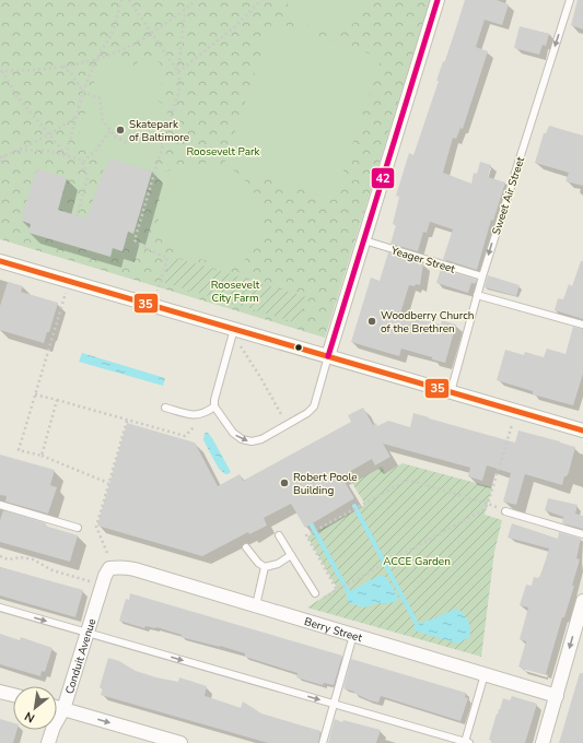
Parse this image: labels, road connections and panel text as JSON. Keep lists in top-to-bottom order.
{
  "streets": {
    "street": ["Berry Street", "Conduit Avenue"],
    "lane": ["Sweet Air Street", "Yeager Street"]
  },
  "crossings": [
    ["Sweet Air Street", "Yeager Street"],
    ["Berry Street", "Conduit Avenue"]
  ],
  "one_way": ["Sweet Air Street"],
  "parks": ["Roosevelt Park", "Roosevelt City Farm", "ACCE Garden"],
  "places": ["Skatepark of Baltimore", "Woodberry Church of the Brethren", "Robert Poole Building"],
  "lines": ["transit line 42", "transit line 35"],
  "north": "bottom left"
}
